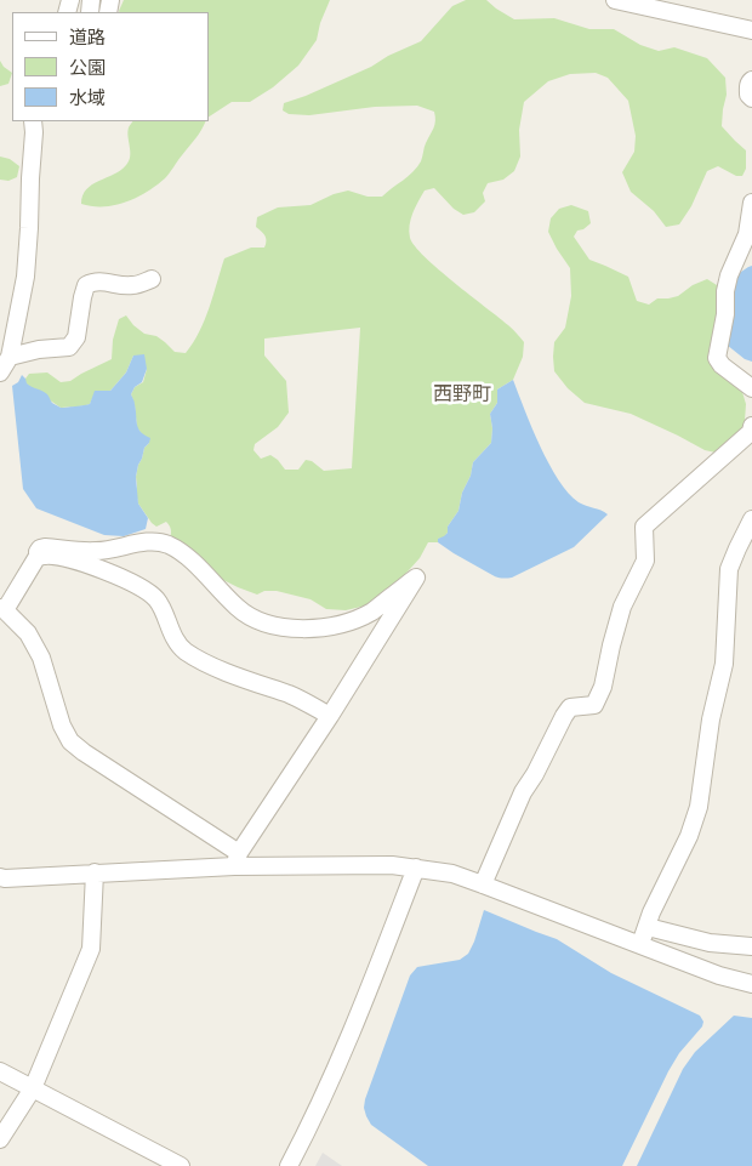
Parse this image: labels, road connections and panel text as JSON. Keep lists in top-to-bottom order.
{
  "districts": ["西野町"],
  "legend": ["道路", "公園", "水域"]
}
